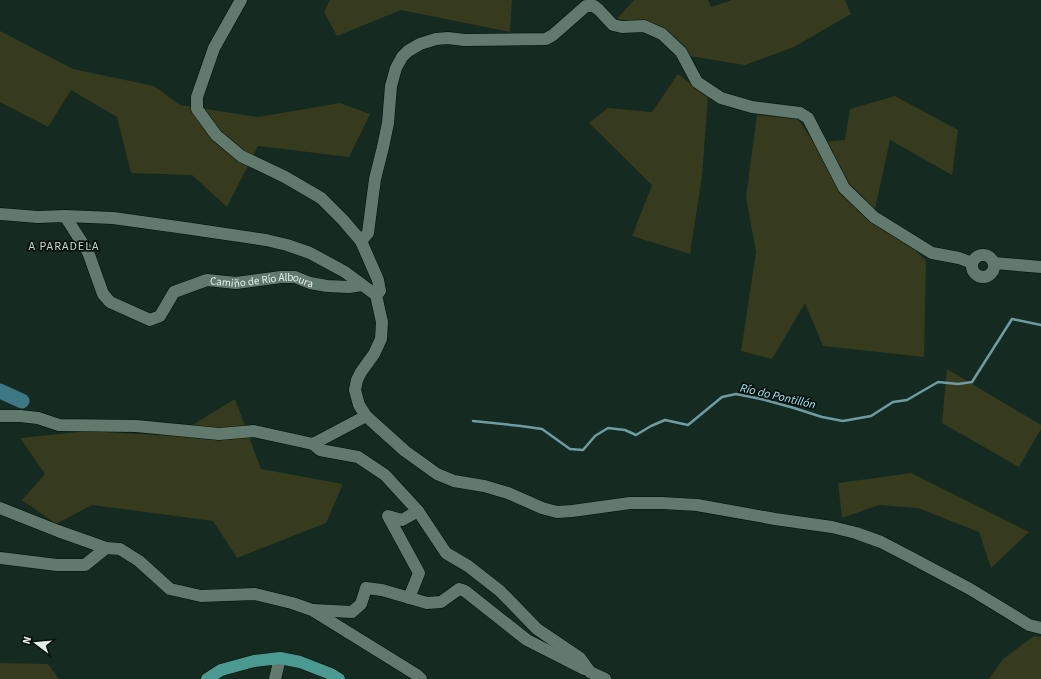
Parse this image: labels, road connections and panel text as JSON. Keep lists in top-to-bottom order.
{
  "streets": {
    "street": ["Camiño de Río Alboura"]
  },
  "districts": ["A PARADELA"],
  "water": ["Río do Pontillón"],
  "north": "left"
}
